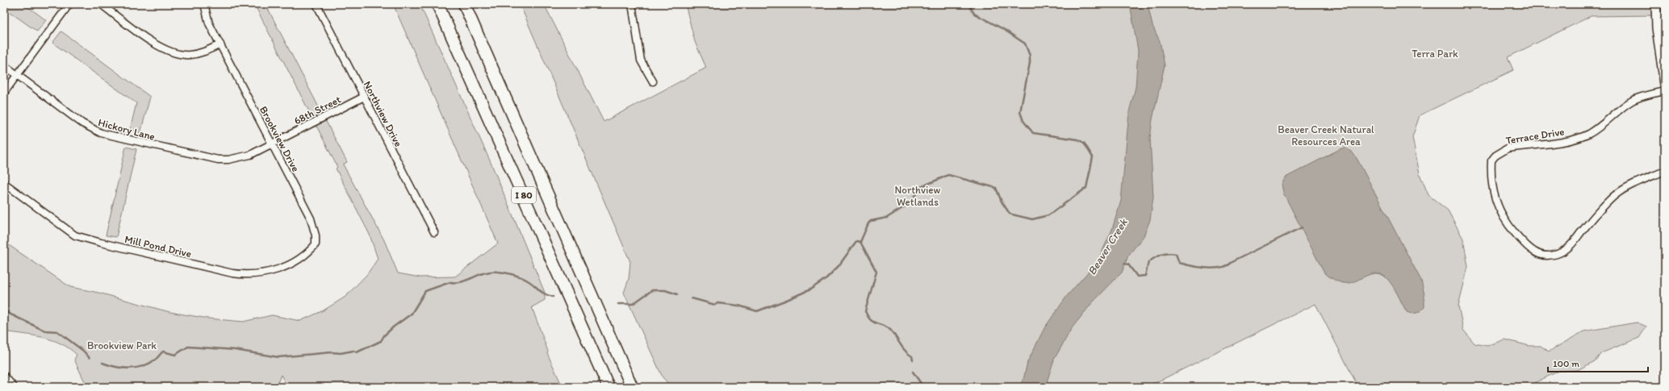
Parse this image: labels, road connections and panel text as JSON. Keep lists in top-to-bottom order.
{
  "streets": {
    "highway": ["I 80"],
    "street": [
      "68th Street",
      "Northview Drive",
      "Hickory Lane",
      "Terrace Drive",
      "Brookview Drive",
      "Mill Pond Drive"
    ]
  },
  "crossings": [
    ["68th Street", "Northview Drive"],
    ["68th Street", "Hickory Lane"],
    ["68th Street", "Brookview Drive"],
    ["Brookview Drive", "Mill Pond Drive"]
  ],
  "water": ["Beaver Creek"],
  "parks": [
    "Terra Park",
    "Beaver Creek Natural Resources Area",
    "Northview Wetlands",
    "Brookview Park"
  ],
  "scale_bar": "100 m"
}
